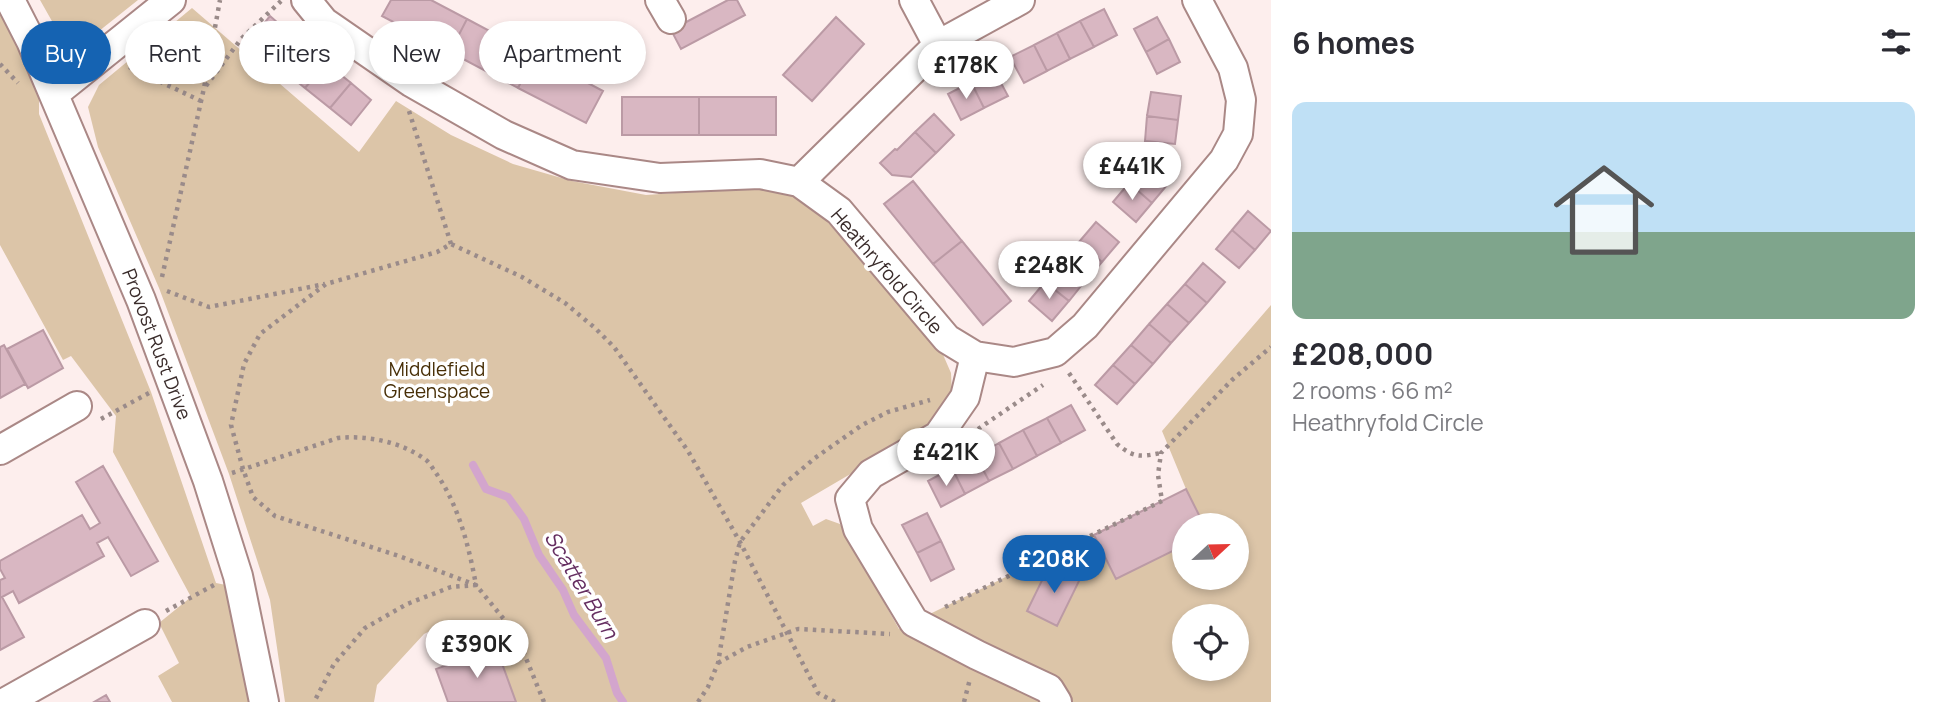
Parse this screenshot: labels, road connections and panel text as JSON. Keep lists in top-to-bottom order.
{
  "streets": {
    "street": ["Heathryfold Circle", "Provost Rust Drive"]
  },
  "water": ["Scatter Burn"],
  "parks": ["Middlefield Greenspace"],
  "north": "right",
  "page": {
    "heading": "6 homes",
    "chip": [
      "Buy",
      "Rent",
      "Filters",
      "New",
      "Apartment"
    ],
    "price": [
      "£178K",
      "£441K",
      "£248K",
      "£421K",
      "£208K",
      "£390K"
    ],
    "list": [
      {
        "name": "£208,000",
        "note": "2 rooms · 66 m² · Heathryfold Circle"
      }
    ]
  }
}
